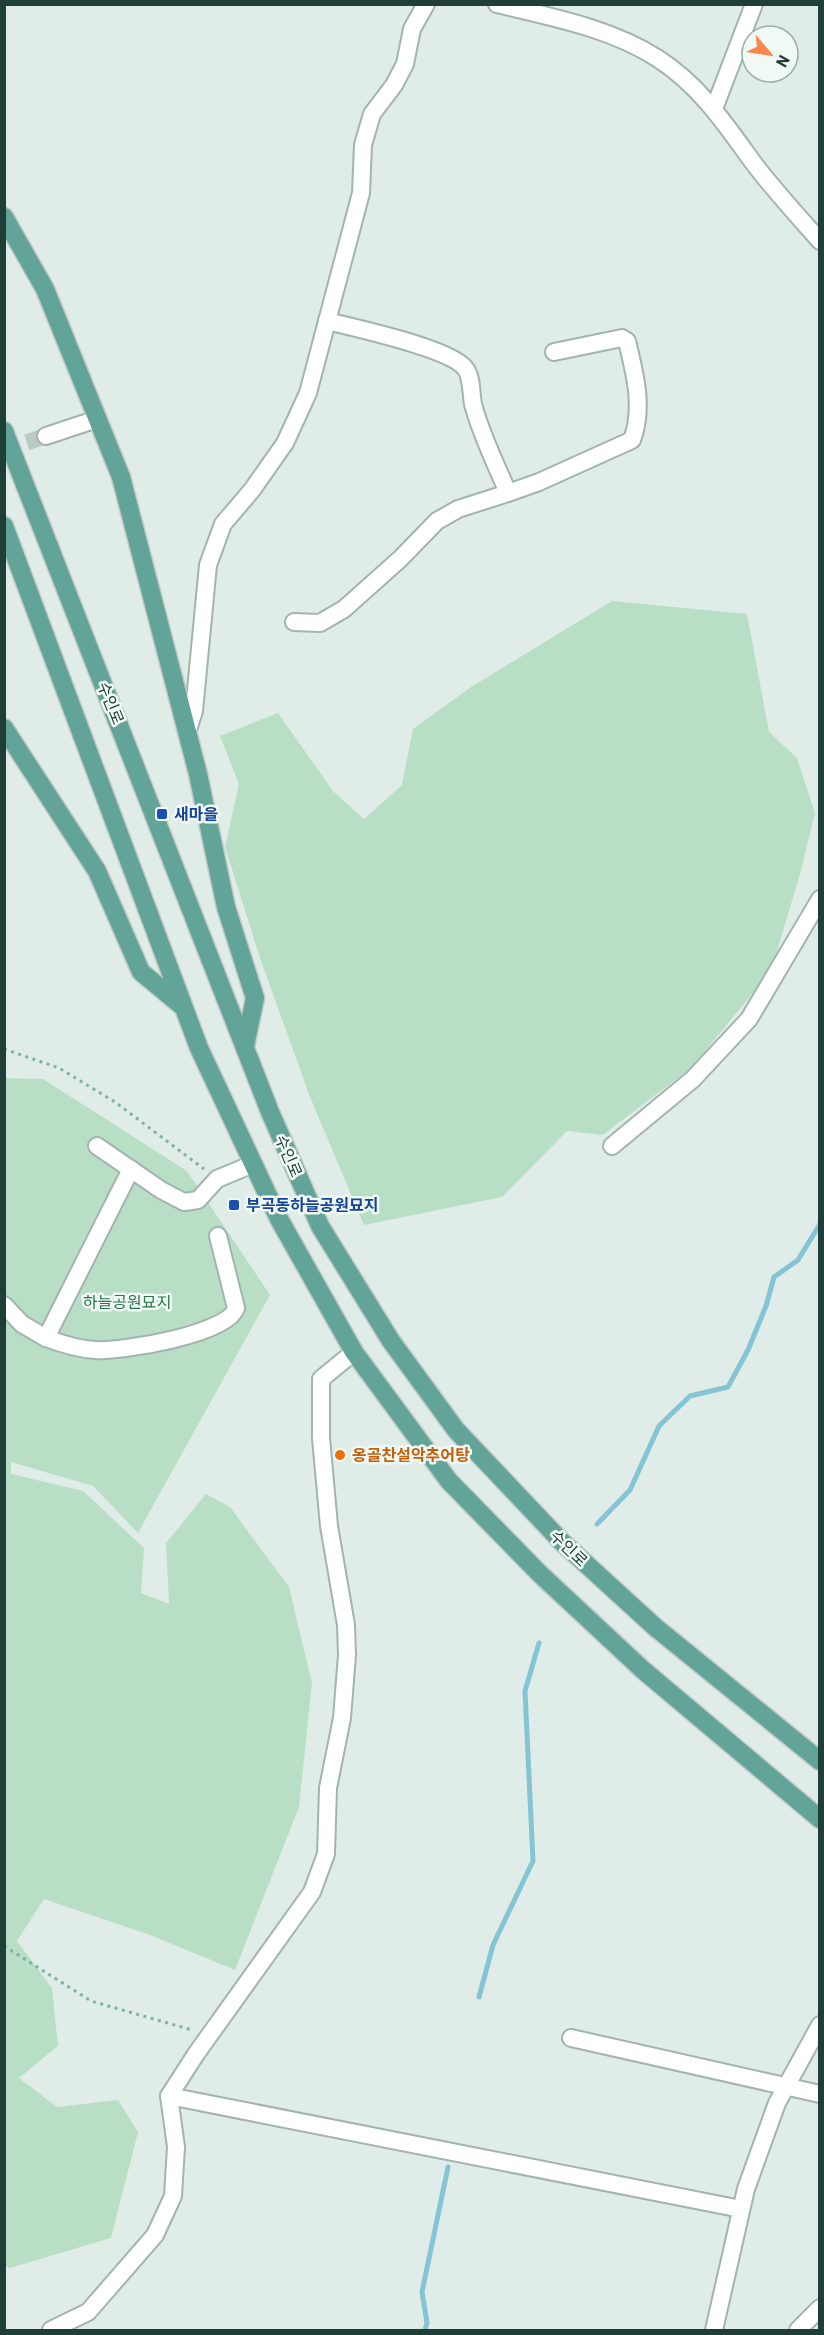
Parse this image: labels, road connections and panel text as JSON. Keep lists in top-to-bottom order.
{
  "streets": {
    "main road": ["수인로"]
  },
  "parks": ["하늘공원묘지"],
  "places": {
    "transit": ["새마을", "부곡동하늘공원묘지"],
    "other": ["옹골찬설악추어탕"]
  },
  "north": "bottom right"
}
